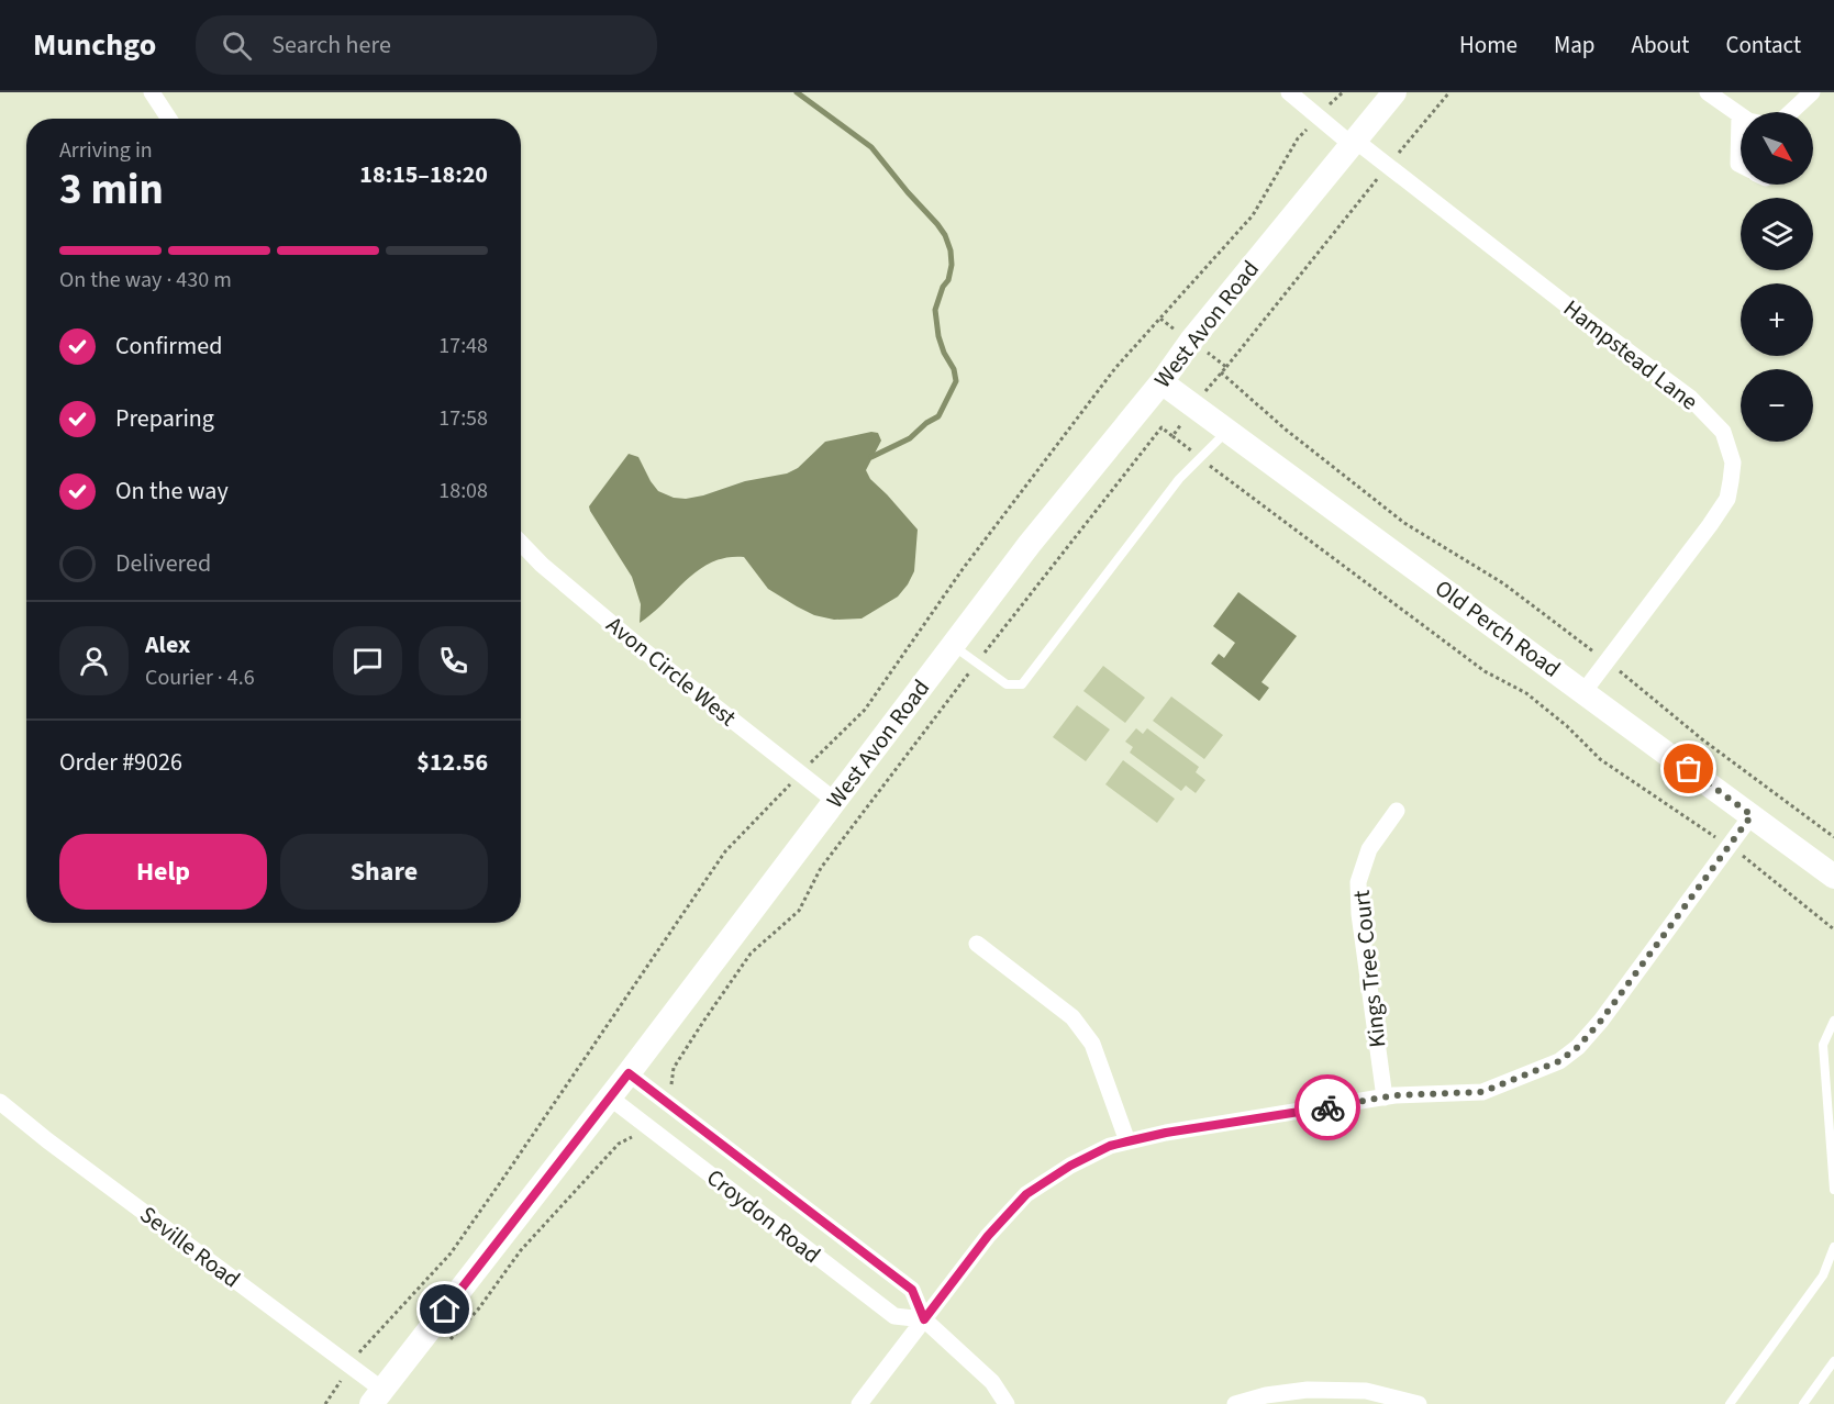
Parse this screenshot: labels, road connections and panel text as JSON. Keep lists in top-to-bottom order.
{
  "streets": {
    "street": [
      "West Avon Road",
      "Hampstead Lane",
      "Old Perch Road",
      "Avon Circle West",
      "Kings Tree Court",
      "Croydon Road",
      "Seville Road"
    ]
  },
  "crossings": [
    ["West Avon Road", "Hampstead Lane"],
    ["West Avon Road", "Old Perch Road"],
    ["West Avon Road", "Avon Circle West"],
    ["West Avon Road", "Croydon Road"],
    ["West Avon Road", "Seville Road"],
    ["Hampstead Lane", "Old Perch Road"]
  ],
  "north": "bottom right",
  "page": {
    "header": "Munchgo",
    "search": "Search here",
    "nav": [
      "Home",
      "Map",
      "About",
      "Contact"
    ],
    "map_buttons": ["+", "−"],
    "heading": ["3 min", "Arriving in", "18:15–18:20"],
    "panel": [
      "Alex",
      "Courier · 4.6",
      "Order #9026",
      "$12.56"
    ],
    "bar": "On the way · 430 m",
    "list": [
      ["Confirmed", "17:48"],
      ["Preparing", "17:58"],
      ["On the way", "18:08"],
      "Delivered"
    ],
    "buttons": ["Help", "Share"]
  }
}
